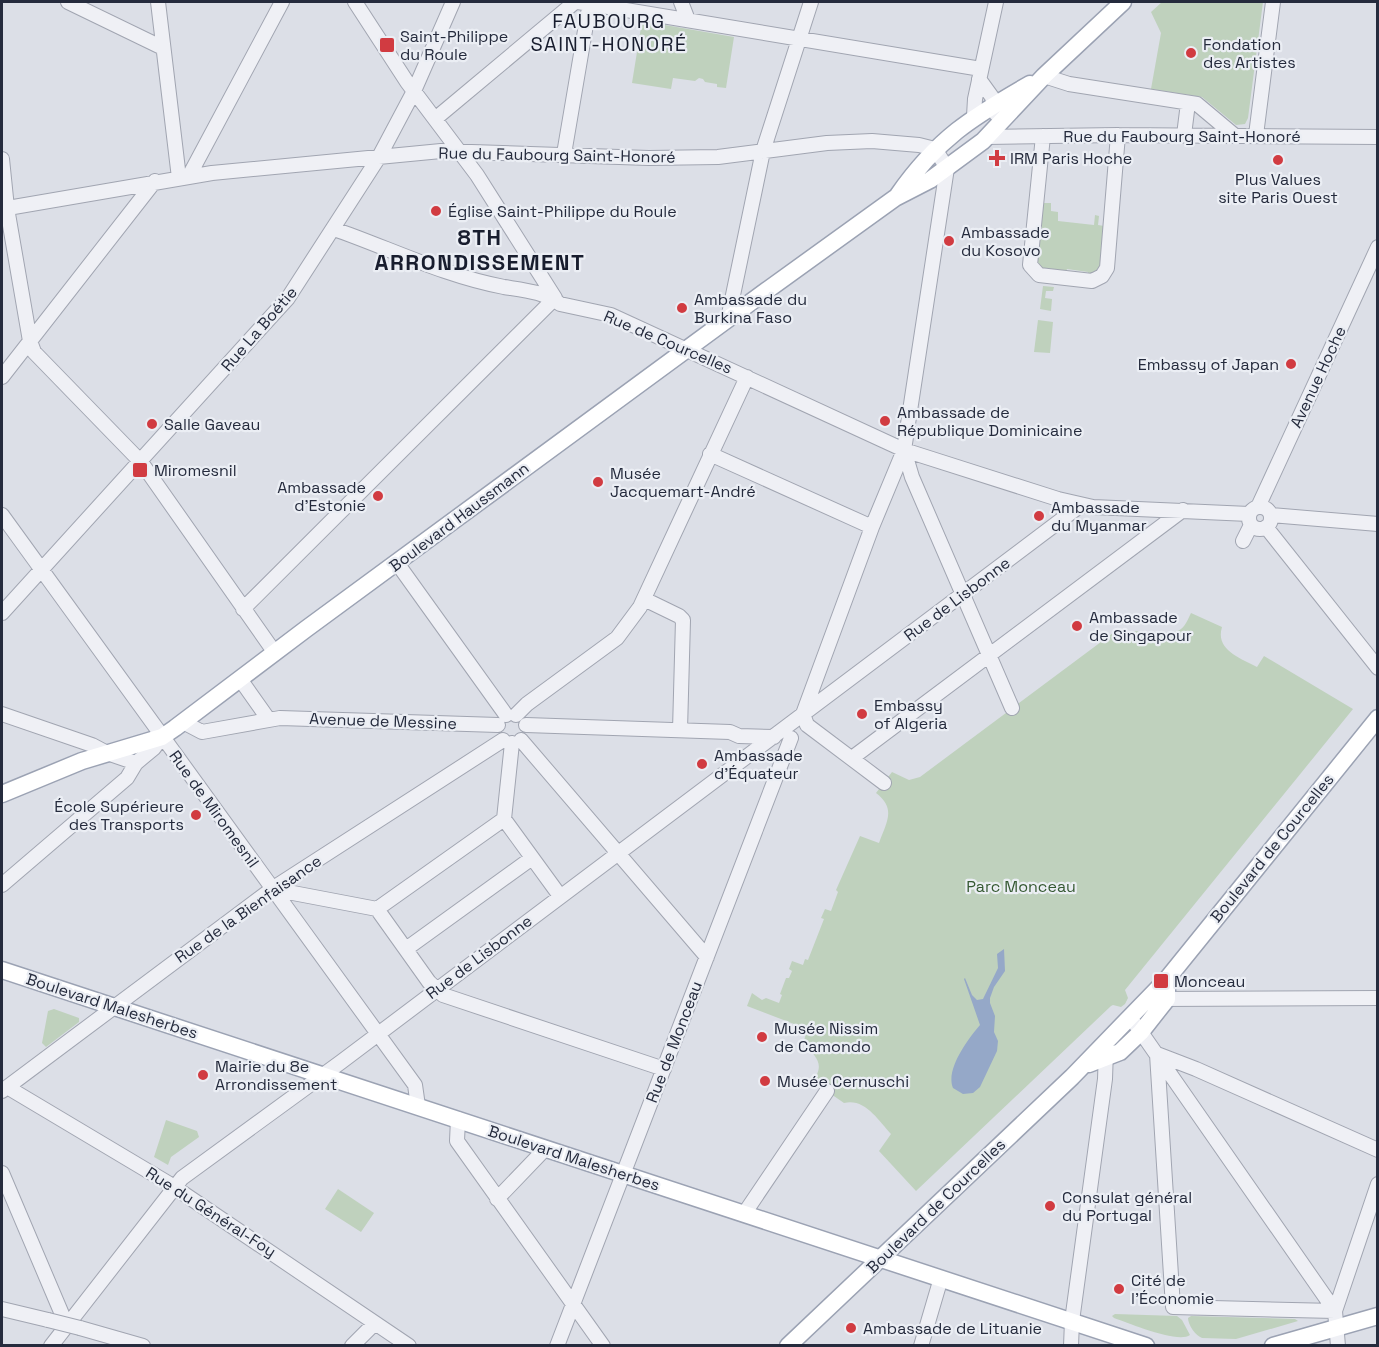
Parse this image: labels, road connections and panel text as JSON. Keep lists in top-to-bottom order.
{
  "streets": {
    "main road": ["Boulevard Haussmann", "Boulevard de Courcelles", "Boulevard Malesherbes"],
    "street": [
      "Rue du Faubourg Saint-Honoré",
      "Rue La Boétie",
      "Rue de Courcelles",
      "Avenue Hoche",
      "Rue de Lisbonne",
      "Avenue de Messine",
      "Rue de Miromesnil",
      "Rue de la Bienfaisance",
      "Rue de Monceau",
      "Rue du Général-Foy"
    ]
  },
  "crossings": [
    ["Rue du Faubourg Saint-Honoré", "Rue La Boétie"],
    ["Rue du Faubourg Saint-Honoré", "Boulevard Haussmann"],
    ["Rue La Boétie", "Rue de Courcelles"],
    ["Rue La Boétie", "Rue de Miromesnil"],
    ["Rue de Courcelles", "Boulevard Haussmann"],
    ["Rue de Courcelles", "Rue de Lisbonne"],
    ["Boulevard Haussmann", "Avenue de Messine"],
    ["Boulevard Haussmann", "Rue de Miromesnil"],
    ["Rue de Lisbonne", "Avenue de Messine"],
    ["Rue de Lisbonne", "Rue de Miromesnil"],
    ["Rue de Lisbonne", "Boulevard Malesherbes"],
    ["Rue de Lisbonne", "Rue de Monceau"],
    ["Rue de Lisbonne", "Rue du Général-Foy"],
    ["Avenue de Messine", "Rue de Monceau"],
    ["Rue de Miromesnil", "Rue de la Bienfaisance"],
    ["Rue de Miromesnil", "Boulevard Malesherbes"],
    ["Boulevard de Courcelles", "Boulevard Malesherbes"],
    ["Rue de la Bienfaisance", "Boulevard Malesherbes"],
    ["Rue de la Bienfaisance", "Rue du Général-Foy"],
    ["Boulevard Malesherbes", "Rue de Monceau"]
  ],
  "districts": ["FAUBOURG SAINT-HONORÉ", "8TH ARRONDISSEMENT"],
  "parks": ["Parc Monceau"],
  "places": {
    "transit": ["Saint-Philippe du Roule", "Miromesnil", "Monceau"],
    "other": [
      "Fondation des Artistes",
      "Plus Values site Paris Ouest",
      "Église Saint-Philippe du Roule",
      "Ambassade du Kosovo",
      "Ambassade du Burkina Faso",
      "Embassy of Japan",
      "Ambassade de République Dominicaine",
      "Salle Gaveau",
      "Musée Jacquemart-André",
      "Ambassade d'Estonie",
      "Ambassade du Myanmar",
      "Ambassade de Singapour",
      "Embassy of Algeria",
      "Ambassade d'Équateur",
      "École Supérieure des Transports",
      "Musée Nissim de Camondo",
      "Mairie du 8e Arrondissement",
      "Musée Cernuschi",
      "Consulat général du Portugal",
      "Cité de l'Économie",
      "Ambassade de Lituanie"
    ],
    "health": ["IRM Paris Hoche"]
  }
}
